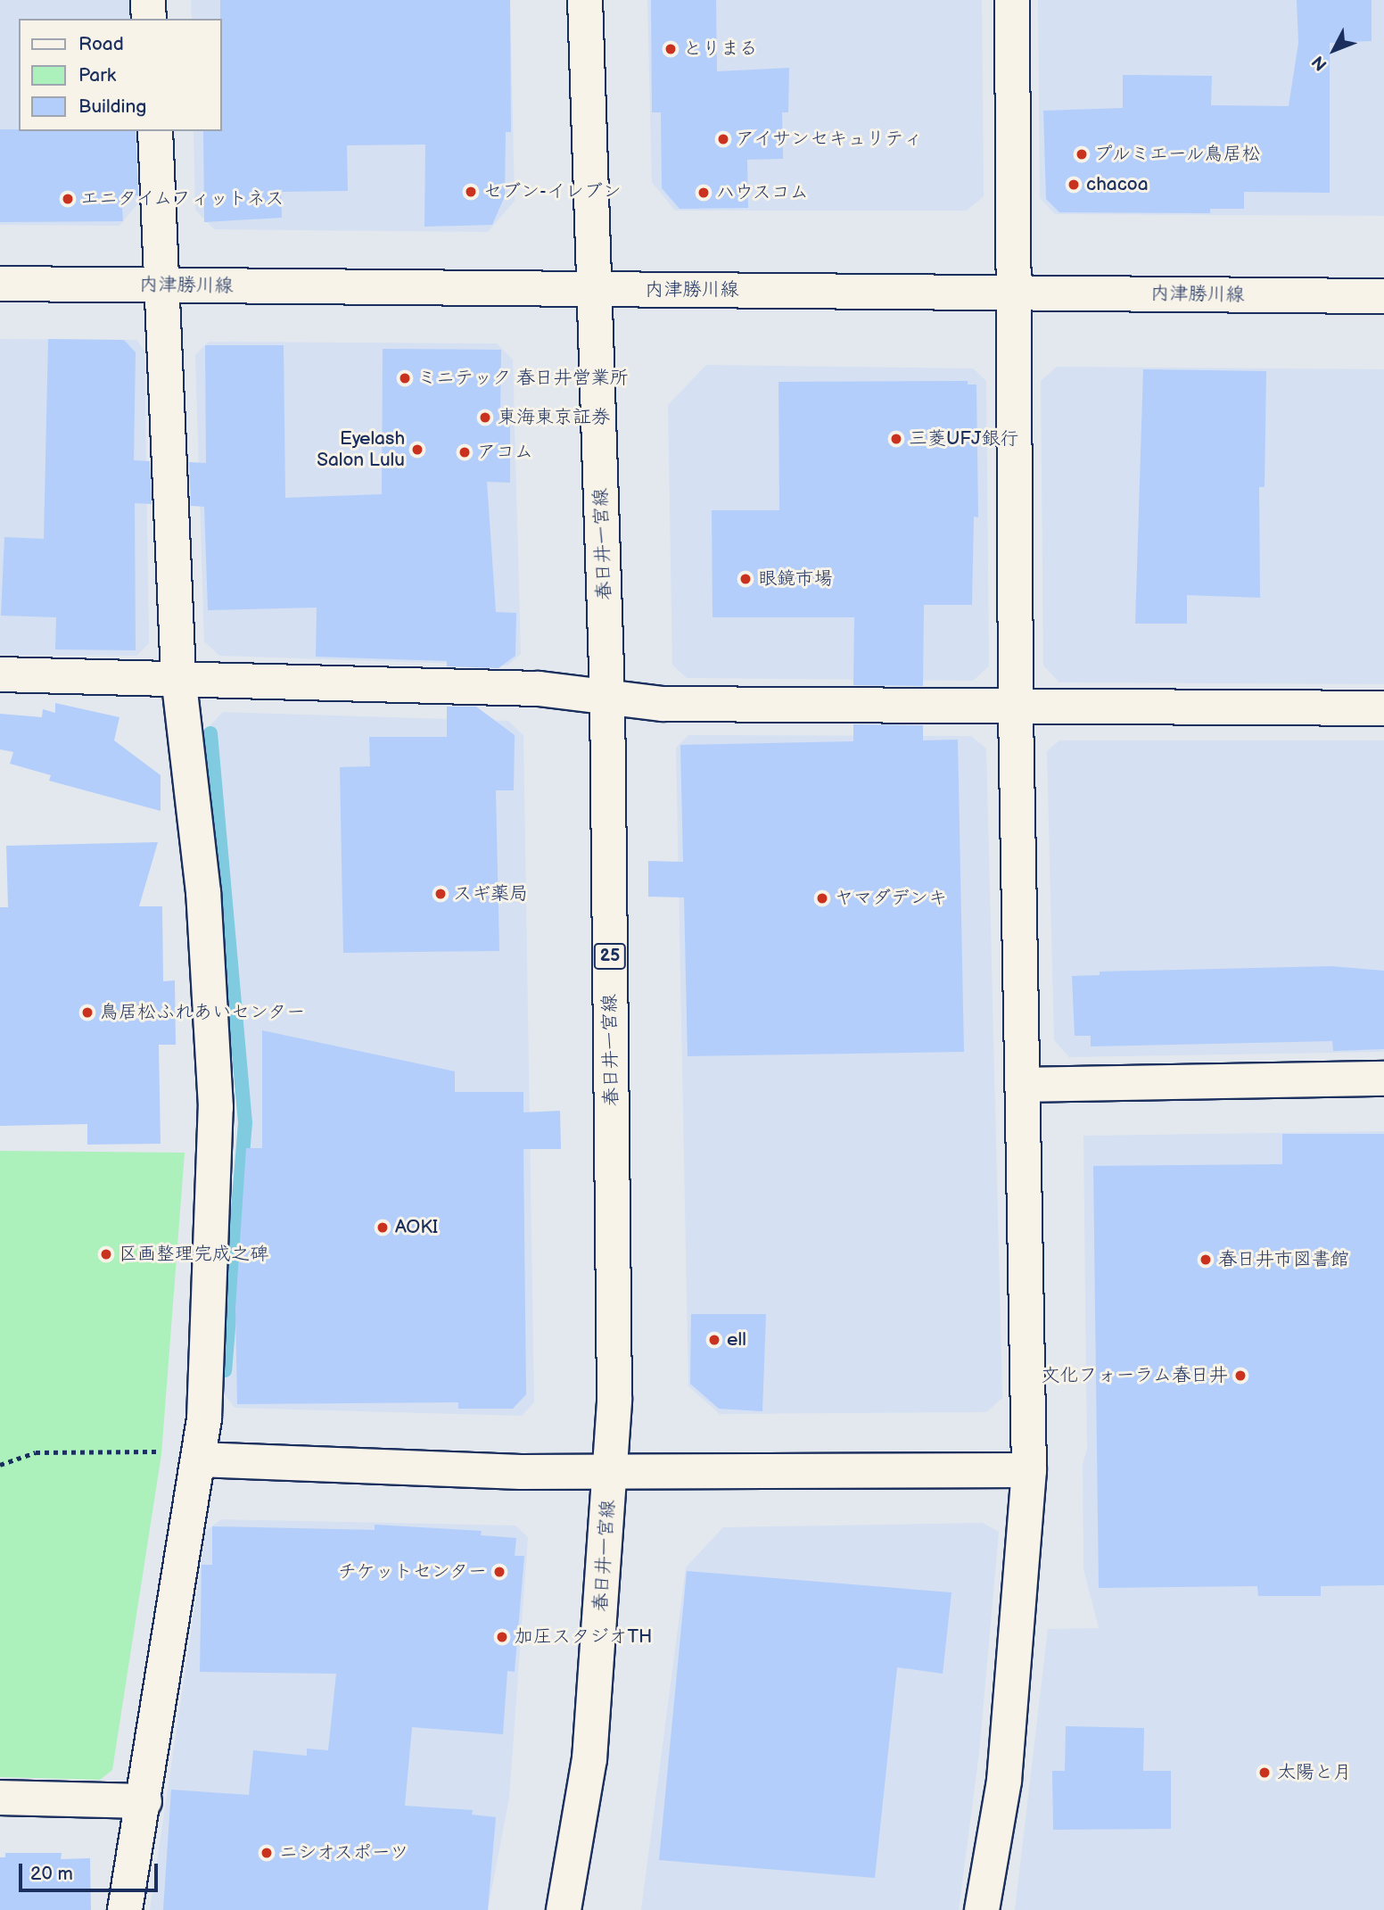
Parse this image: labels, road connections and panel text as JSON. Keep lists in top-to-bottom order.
{
  "streets": {
    "street": ["内津勝川線", "春日井一宮線", "25"]
  },
  "crossings": [
    ["内津勝川線", "春日井一宮線"]
  ],
  "places": [
    "とりまる",
    "アイサンセキュリティ",
    "プルミエール鳥居松",
    "chacoa",
    "セブン-イレブン",
    "ハウスコム",
    "エニタイムフィットネス",
    "ミニテック 春日井営業所",
    "東海東京証券",
    "三菱UFJ銀行",
    "Eyelash Salon Lulu",
    "アコム",
    "眼鏡市場",
    "スギ薬局",
    "ヤマダデンキ",
    "鳥居松ふれあいセンター",
    "AOKI",
    "区画整理完成之碑",
    "春日井市図書館",
    "ell",
    "文化フォーラム春日井",
    "チケットセンター",
    "加圧スタジオTH",
    "太陽と月",
    "ニシオスポーツ"
  ],
  "legend": ["Road", "Park", "Building"],
  "scale_bar": "20 m",
  "north": "bottom left"
}
